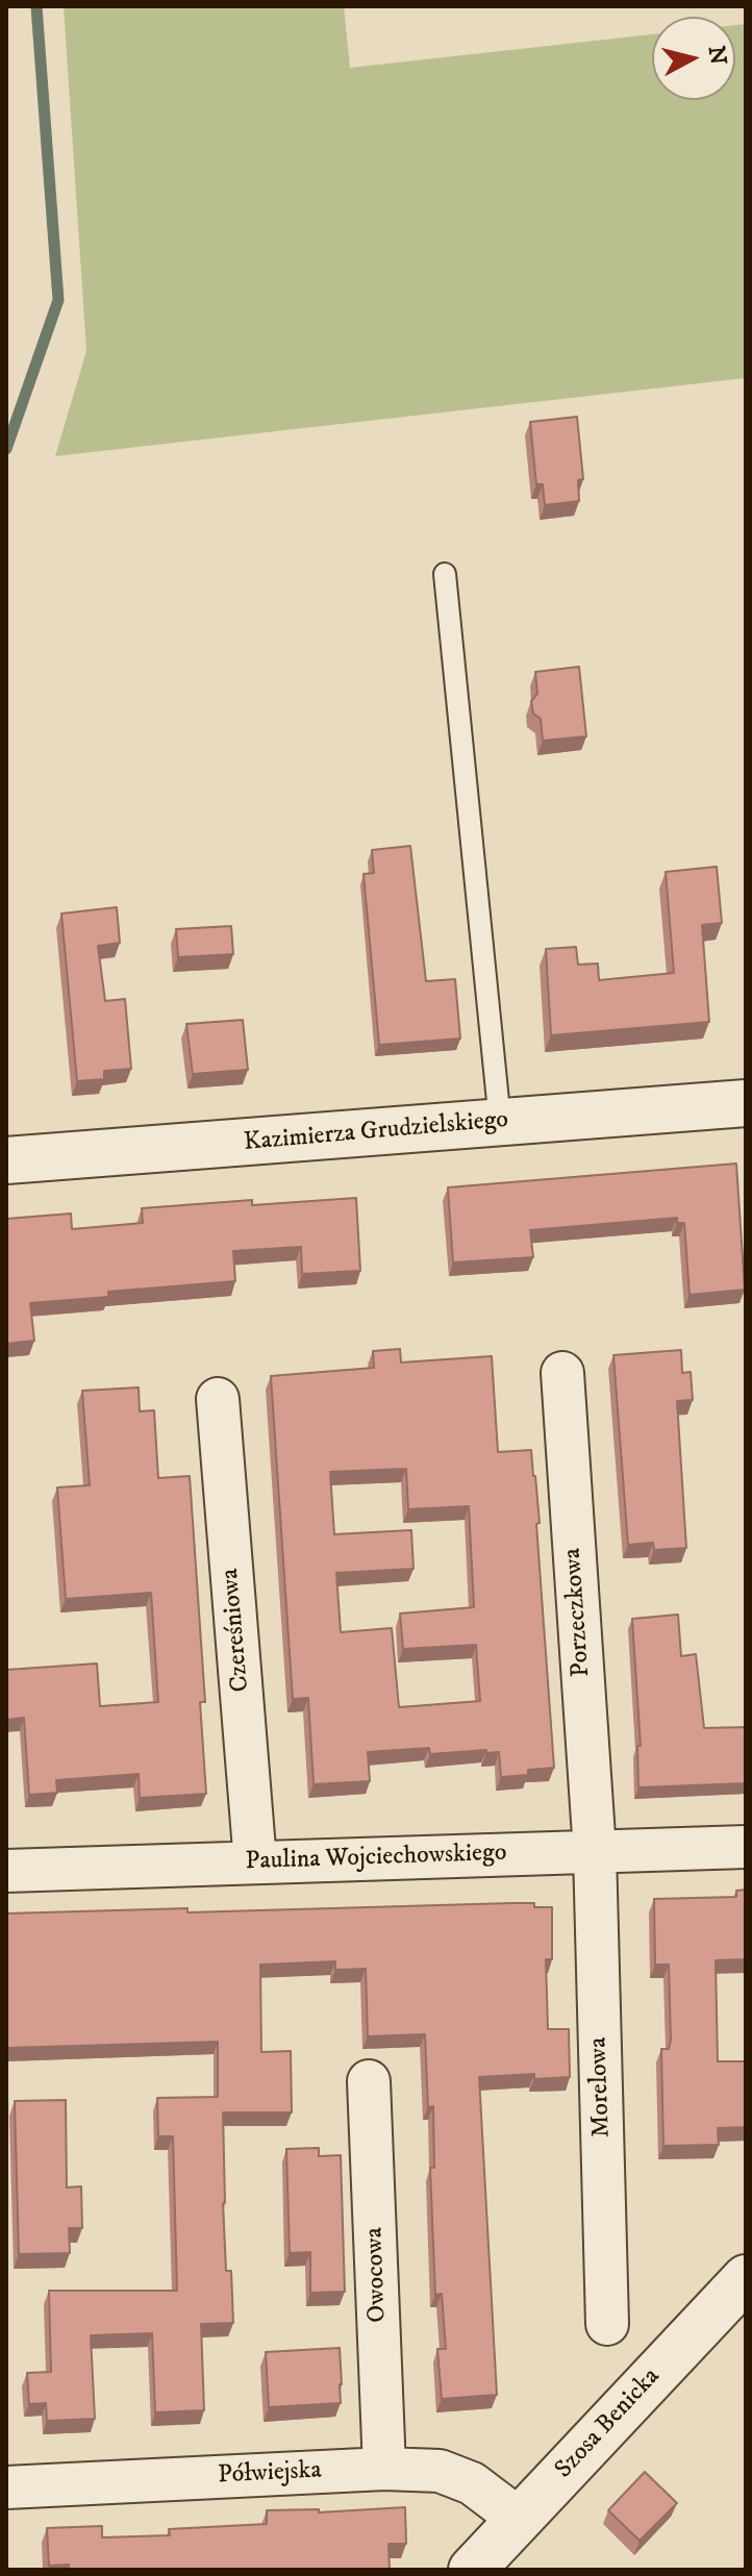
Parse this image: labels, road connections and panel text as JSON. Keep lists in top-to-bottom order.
{
  "streets": {
    "street": [
      "Kazimierza Grudzielskiego",
      "Porzeczkowa",
      "Czereśniowa",
      "Paulina Wojciechowskiego",
      "Morelowa",
      "Owocowa",
      "Szosa Benicka",
      "Półwiejska"
    ]
  },
  "crossings": [
    ["Porzeczkowa", "Paulina Wojciechowskiego"],
    ["Porzeczkowa", "Morelowa"],
    ["Czereśniowa", "Paulina Wojciechowskiego"],
    ["Paulina Wojciechowskiego", "Morelowa"],
    ["Owocowa", "Półwiejska"],
    ["Szosa Benicka", "Półwiejska"]
  ],
  "north": "right"
}
